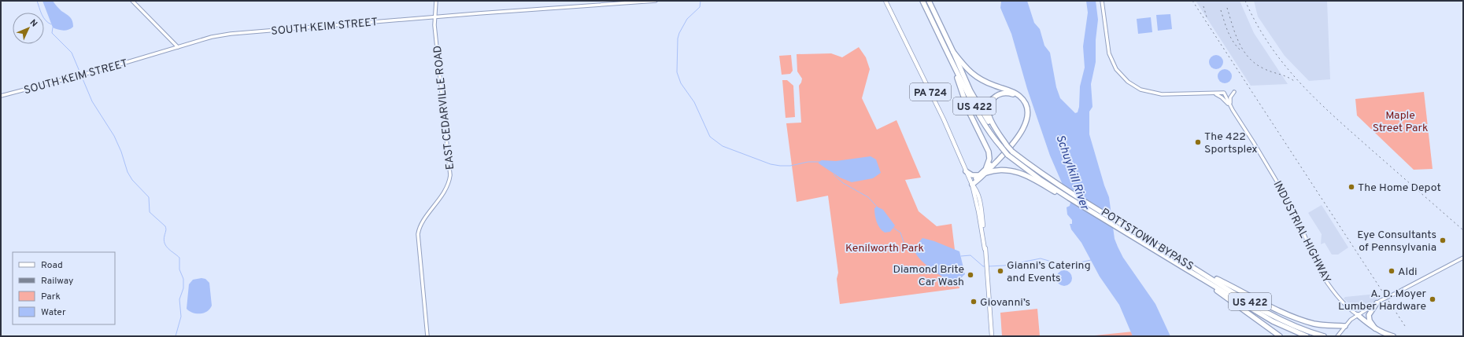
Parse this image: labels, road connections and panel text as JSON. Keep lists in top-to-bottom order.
{
  "streets": {
    "highway": ["US 422", "POTTSTOWN BYPASS"],
    "main road": ["PA 724"],
    "street": ["SOUTH KEIM STREET", "EAST CEDARVILLE ROAD", "INDUSTRIAL HIGHWAY"]
  },
  "crossings": [
    ["SOUTH KEIM STREET", "EAST CEDARVILLE ROAD"],
    ["US 422", "POTTSTOWN BYPASS"]
  ],
  "water": ["Schuylkill River"],
  "parks": ["Maple Street Park", "Kenilworth Park"],
  "places": [
    "The 422 Sportsplex",
    "The Home Depot",
    "Eye Consultants of Pennsylvania",
    "Gianni’s Catering and Events",
    "Aldi",
    "Diamond Brite Car Wash",
    "A. D. Moyer Lumber Hardware",
    "Giovanni’s"
  ],
  "legend": [
    "Road",
    "Railway",
    "Park",
    "Water"
  ],
  "north": "top right"
}
